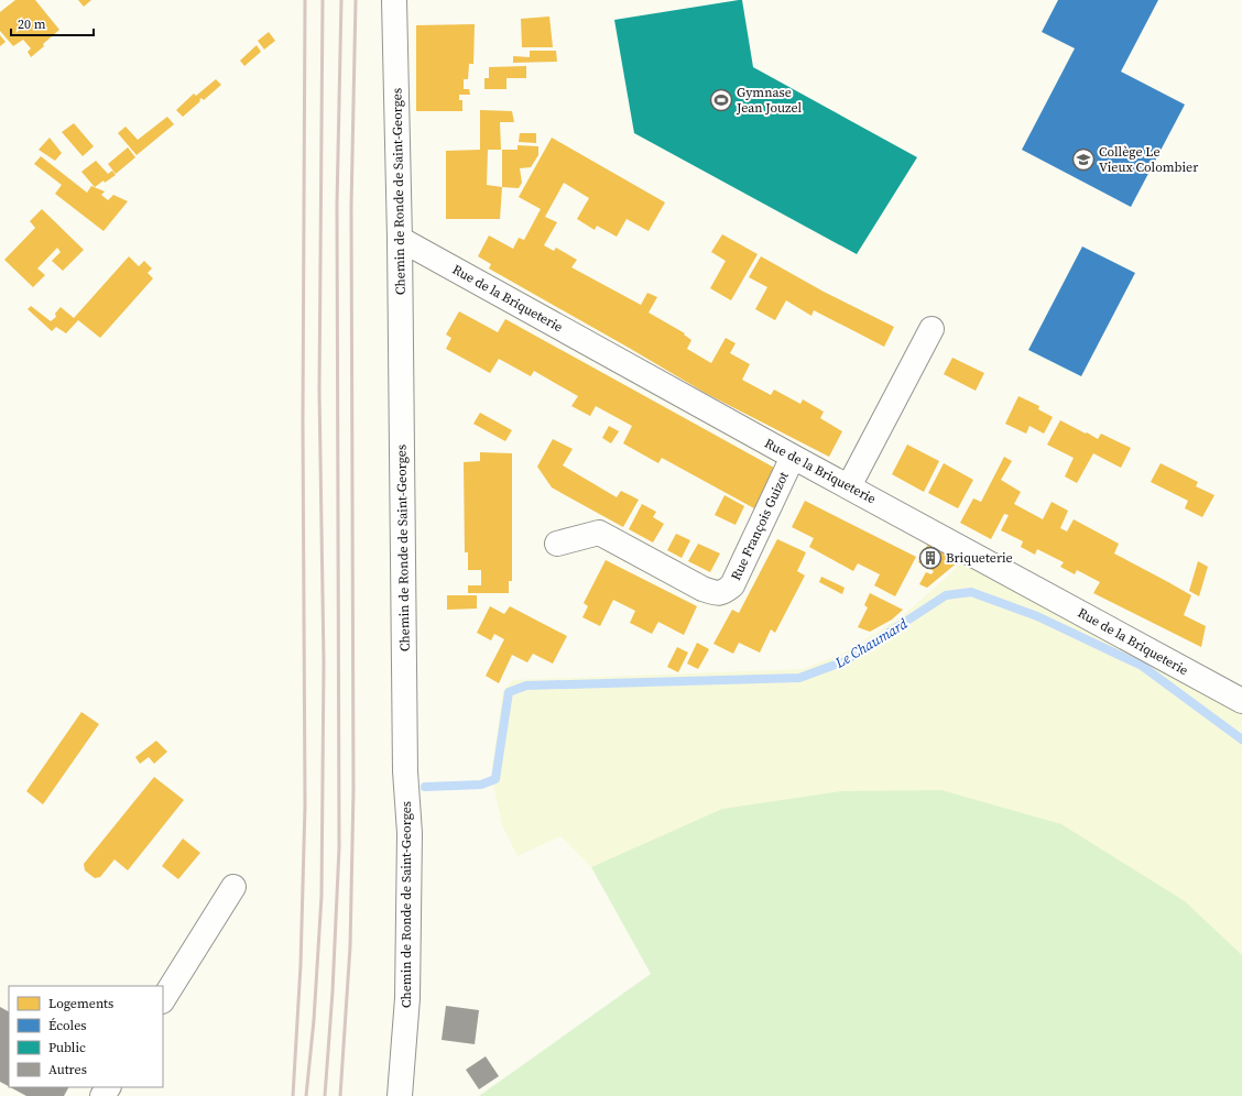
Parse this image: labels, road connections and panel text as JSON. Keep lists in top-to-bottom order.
{
  "streets": {
    "street": ["Chemin de Ronde de Saint-Georges", "Rue de la Briqueterie", "Rue François Guizot"]
  },
  "crossings": [
    ["Chemin de Ronde de Saint-Georges", "Rue de la Briqueterie"],
    ["Rue de la Briqueterie", "Rue François Guizot"]
  ],
  "water": ["Le Chaumard"],
  "places": {
    "sports": ["Gymnase Jean Jouzel"],
    "school or university": ["Collège Le Vieux Colombier"],
    "building": ["Briqueterie"]
  },
  "legend": [
    "Logements",
    "Écoles",
    "Public",
    "Autres"
  ],
  "scale_bar": "20 m"
}
